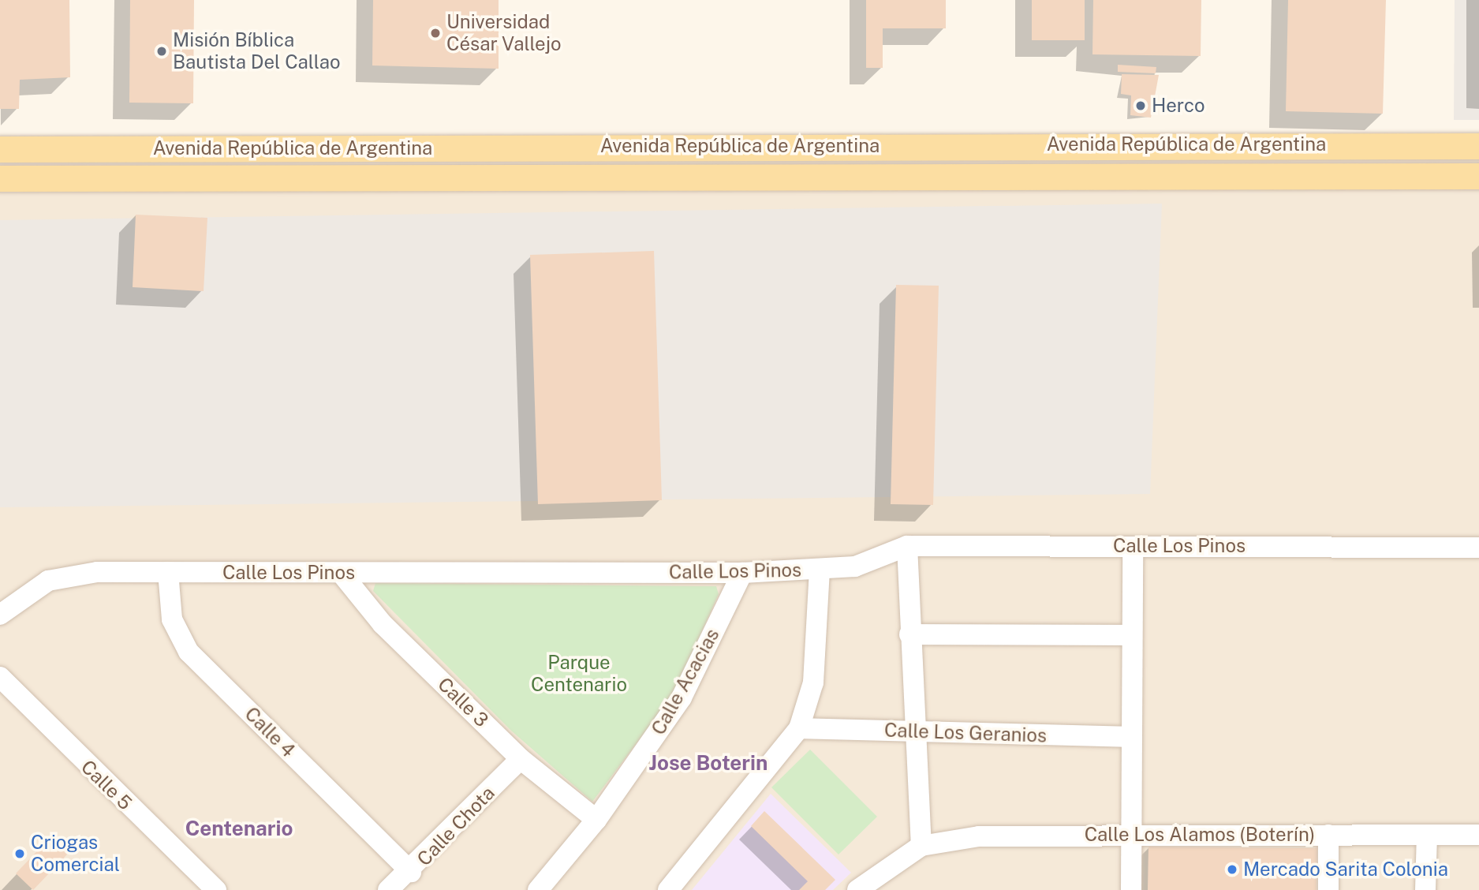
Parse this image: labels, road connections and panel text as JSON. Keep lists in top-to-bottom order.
{
  "streets": {
    "main road": ["Avenida República de Argentina"],
    "street": [
      "Calle Los Pinos",
      "Calle Acacias",
      "Calle 3",
      "Calle 4",
      "Calle Los Geranios",
      "Calle 5",
      "Calle Chota",
      "Calle Los Alamos (Boterín)"
    ]
  },
  "crossings": [
    ["Calle Los Pinos", "Calle Acacias"],
    ["Calle Los Pinos", "Calle 3"],
    ["Calle Los Pinos", "Calle 4"],
    ["Calle Acacias", "Calle 3"],
    ["Calle 3", "Calle Chota"],
    ["Calle 4", "Calle Chota"]
  ],
  "districts": ["Jose Boterin", "Centenario"],
  "parks": ["Parque Centenario"],
  "places": [
    "Universidad César Vallejo",
    "Misión Bíblica Bautista Del Callao",
    "Herco",
    "Criogas Comercial",
    "Mercado Sarita Colonia"
  ]
}
